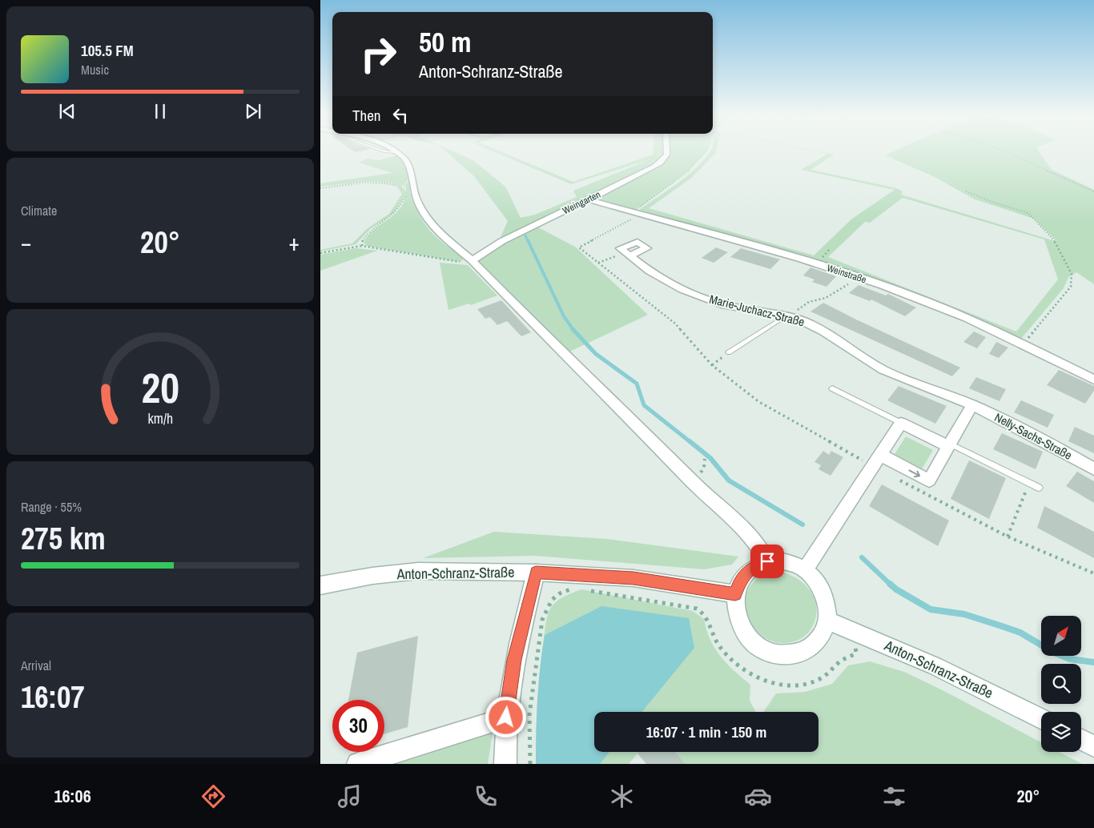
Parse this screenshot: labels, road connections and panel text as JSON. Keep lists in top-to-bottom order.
{
  "streets": {
    "street": [
      "Weingarten",
      "Weinstraße",
      "Marie-Juchacz-Straße",
      "Nelly-Sachs-Straße",
      "Anton-Schranz-Straße"
    ]
  },
  "crossings": [
    ["Weingarten", "Weinstraße"],
    ["Marie-Juchacz-Straße", "Nelly-Sachs-Straße"]
  ],
  "north": "top right",
  "page": {
    "turn": ["50 m", "Anton-Schranz-Straße"],
    "song": ["105.5 FM", "Music"],
    "then": "Then",
    "tile": [
      "Climate",
      ["Range · 55%", "275 km"],
      ["Arrival", "16:07"]
    ],
    "heat": ["−", "20°", "+"],
    "limit": "30",
    "trip": "16:07 · 1 min · 150 m",
    "tabs": ["16:06", "20°"],
    "gauge": ["20", "km/h"]
  }
}
